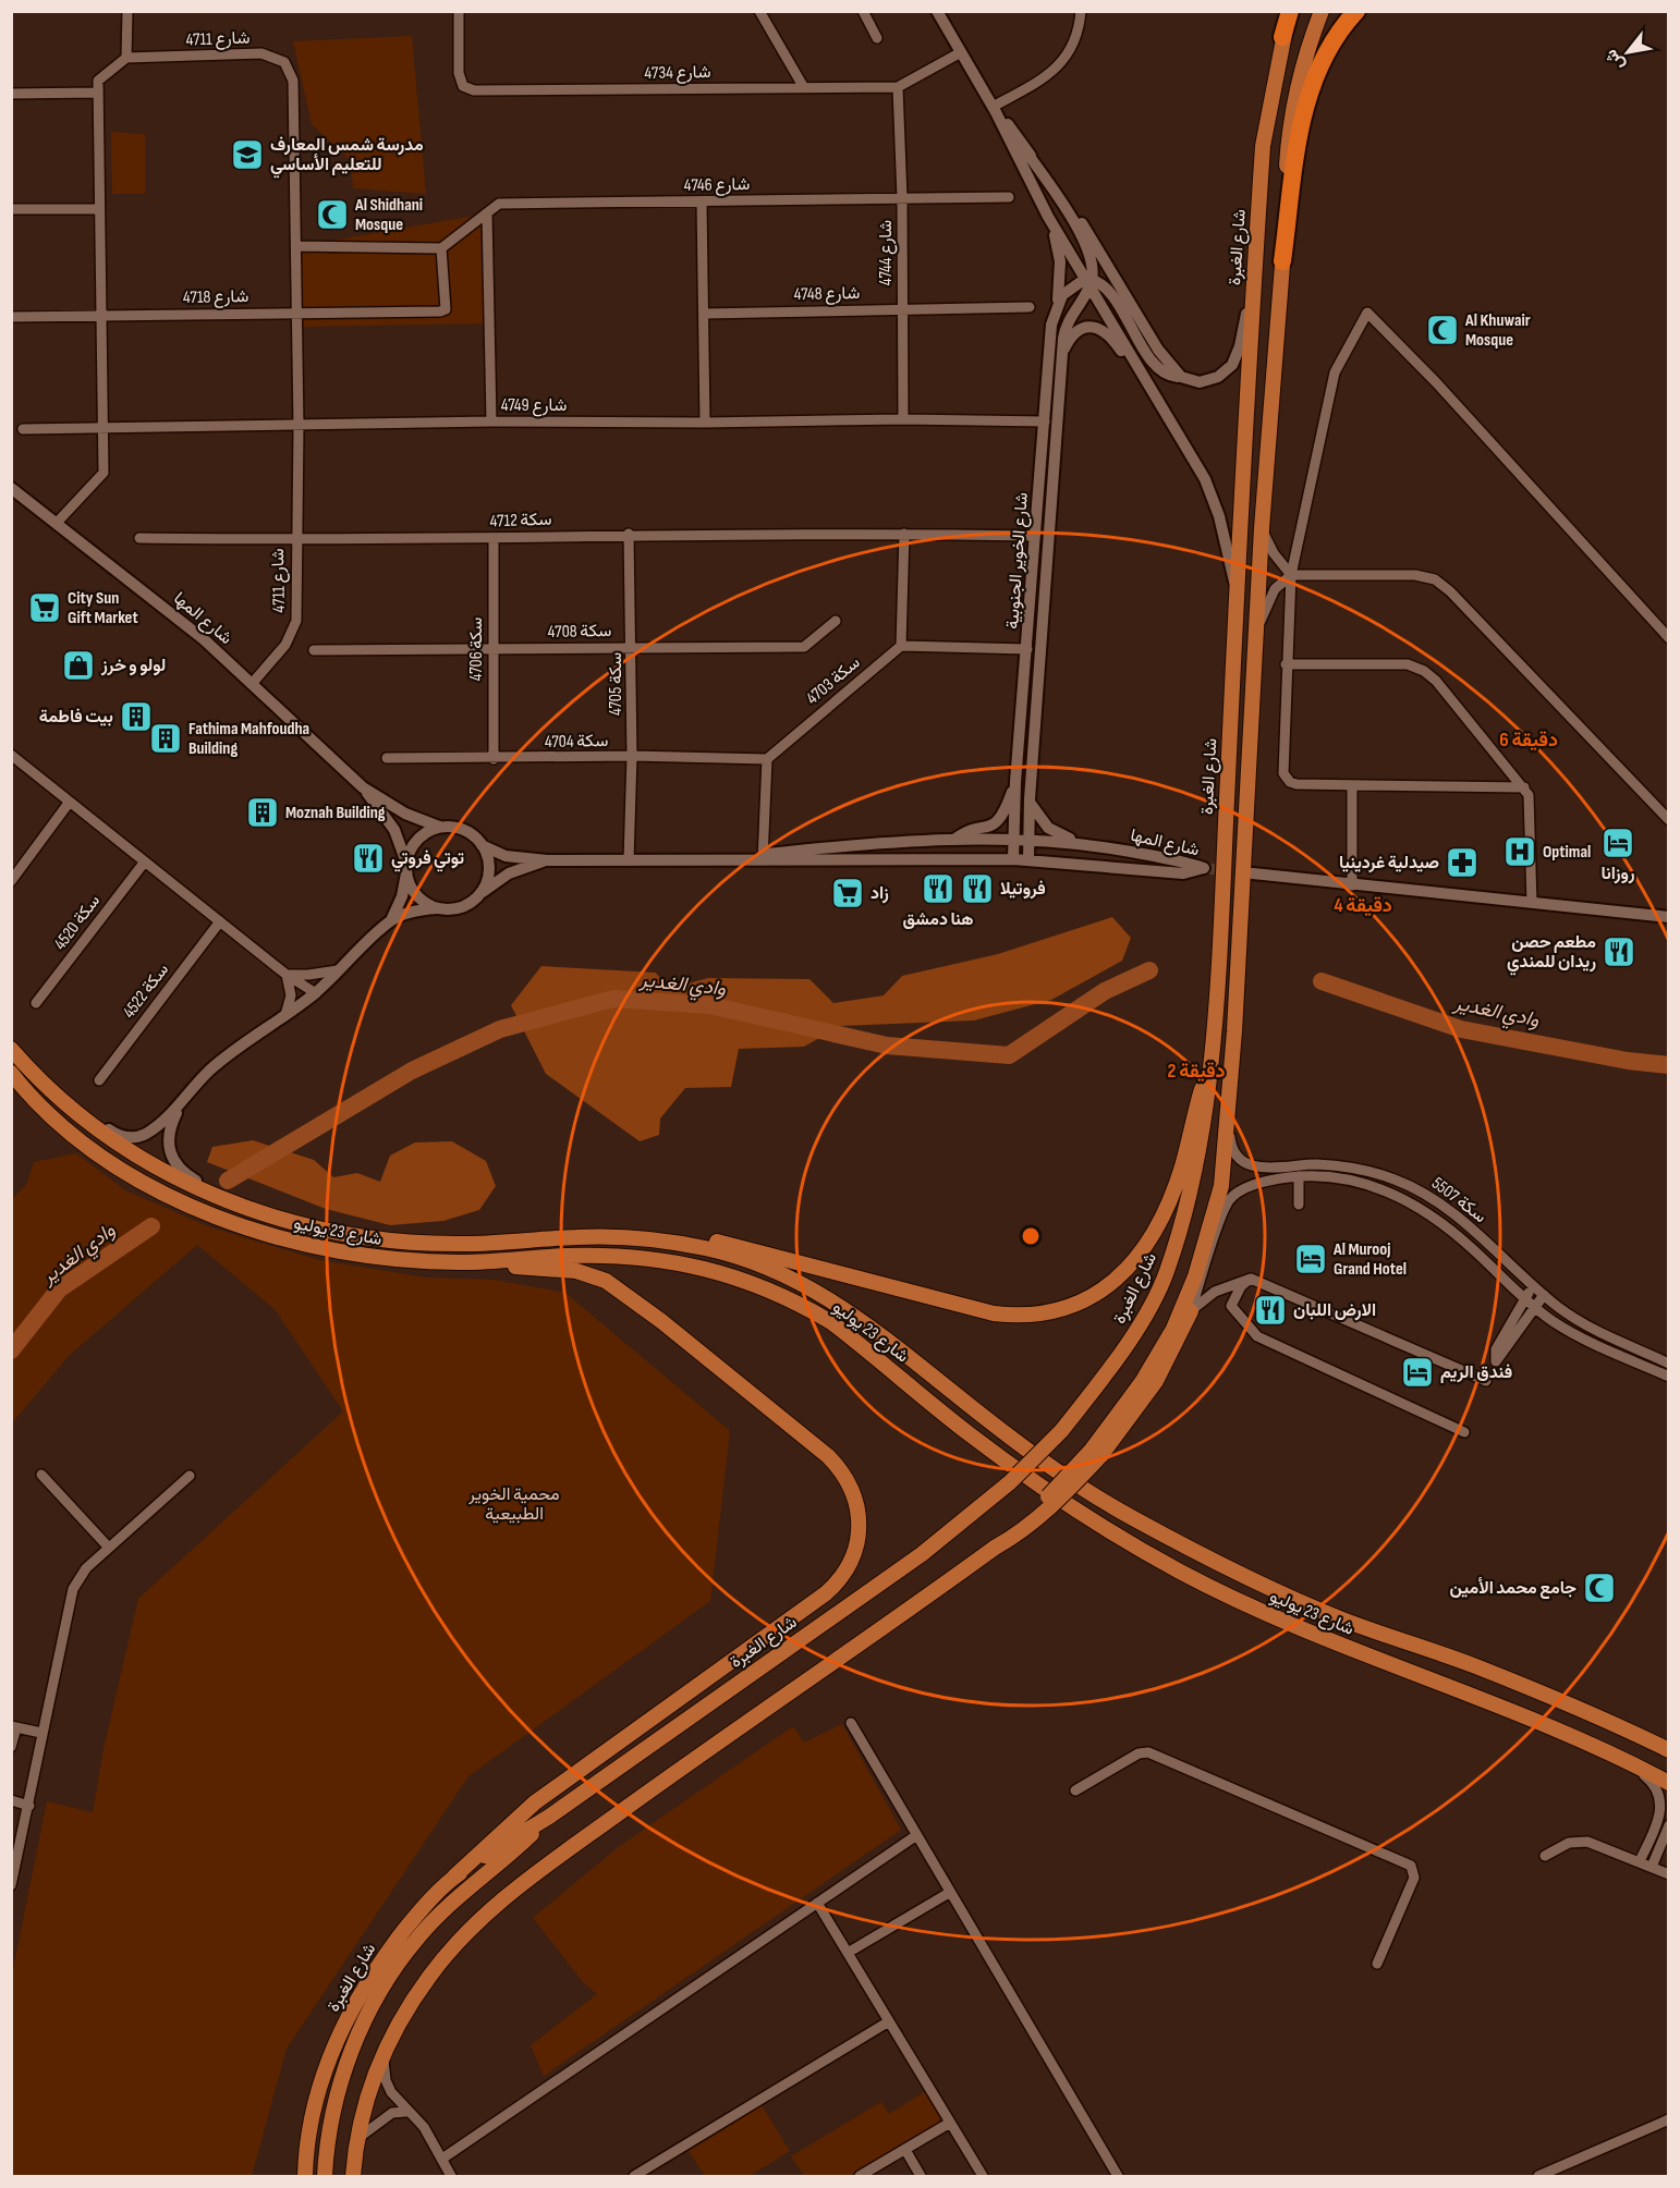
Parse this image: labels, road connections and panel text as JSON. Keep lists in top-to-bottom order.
{
  "streets": {
    "main road": ["شارع الغبرة", "شارع 23 يوليو"],
    "street": [
      "4711 شارع",
      "4734 شارع",
      "4746 شارع",
      "4744 شارع",
      "4748 شارع",
      "4718 شارع",
      "4749 شارع",
      "سكة 4712",
      "شارع الخوير الجنوبية",
      "شارع المها",
      "سكة 4708",
      "4706 سكة",
      "4703 سكة",
      "4705 سكة",
      "سكة 4704",
      "سكة 4520",
      "سكة 4522",
      "سكة 5507"
    ]
  },
  "crossings": [
    ["4711 شارع", "4718 شارع"],
    ["4711 شارع", "4749 شارع"],
    ["4711 شارع", "سكة 4712"],
    ["4711 شارع", "شارع المها"],
    ["4734 شارع", "4744 شارع"],
    ["4746 شارع", "4744 شارع"],
    ["4746 شارع", "4718 شارع"],
    ["4744 شارع", "4748 شارع"],
    ["4744 شارع", "4749 شارع"],
    ["4749 شارع", "شارع الخوير الجنوبية"],
    ["سكة 4712", "شارع الخوير الجنوبية"],
    ["سكة 4712", "4706 سكة"],
    ["سكة 4712", "4705 سكة"],
    ["شارع الخوير الجنوبية", "شارع المها"],
    ["شارع المها", "4705 سكة"],
    ["سكة 4708", "4706 سكة"],
    ["سكة 4708", "4705 سكة"],
    ["4706 سكة", "سكة 4704"],
    ["4703 سكة", "سكة 4704"],
    ["4705 سكة", "سكة 4704"]
  ],
  "water": ["وادي الغدير"],
  "parks": ["محمية الخوير الطبيعية"],
  "places": {
    "school or university": ["مدرسة شمس المعارف للتعليم الأساسي"],
    "mosque": ["Al Shidhani Mosque", "Al Khuwair Mosque", "جامع محمد الأمين"],
    "supermarket": ["City Sun Gift Market", "زاد"],
    "shop": ["لولو و خرز"],
    "building": ["بيت فاطمة", "Fathima Mahfoudha Building", "Moznah Building"],
    "hotel": ["روزانا", "Al Murooj Grand Hotel", "فندق الريم"],
    "hospital": ["Optimal"],
    "restaurant": [
      "توتي فروتي",
      "هنا دمشق",
      "فروتيلا",
      "مطعم حصن ريدان للمندي",
      "الارض اللبان"
    ],
    "pharmacy": ["صيدلية غردينيا"]
  },
  "north": "bottom left",
  "rings": ["6 دقيقة", "4 دقيقة", "2 دقيقة"]
}
